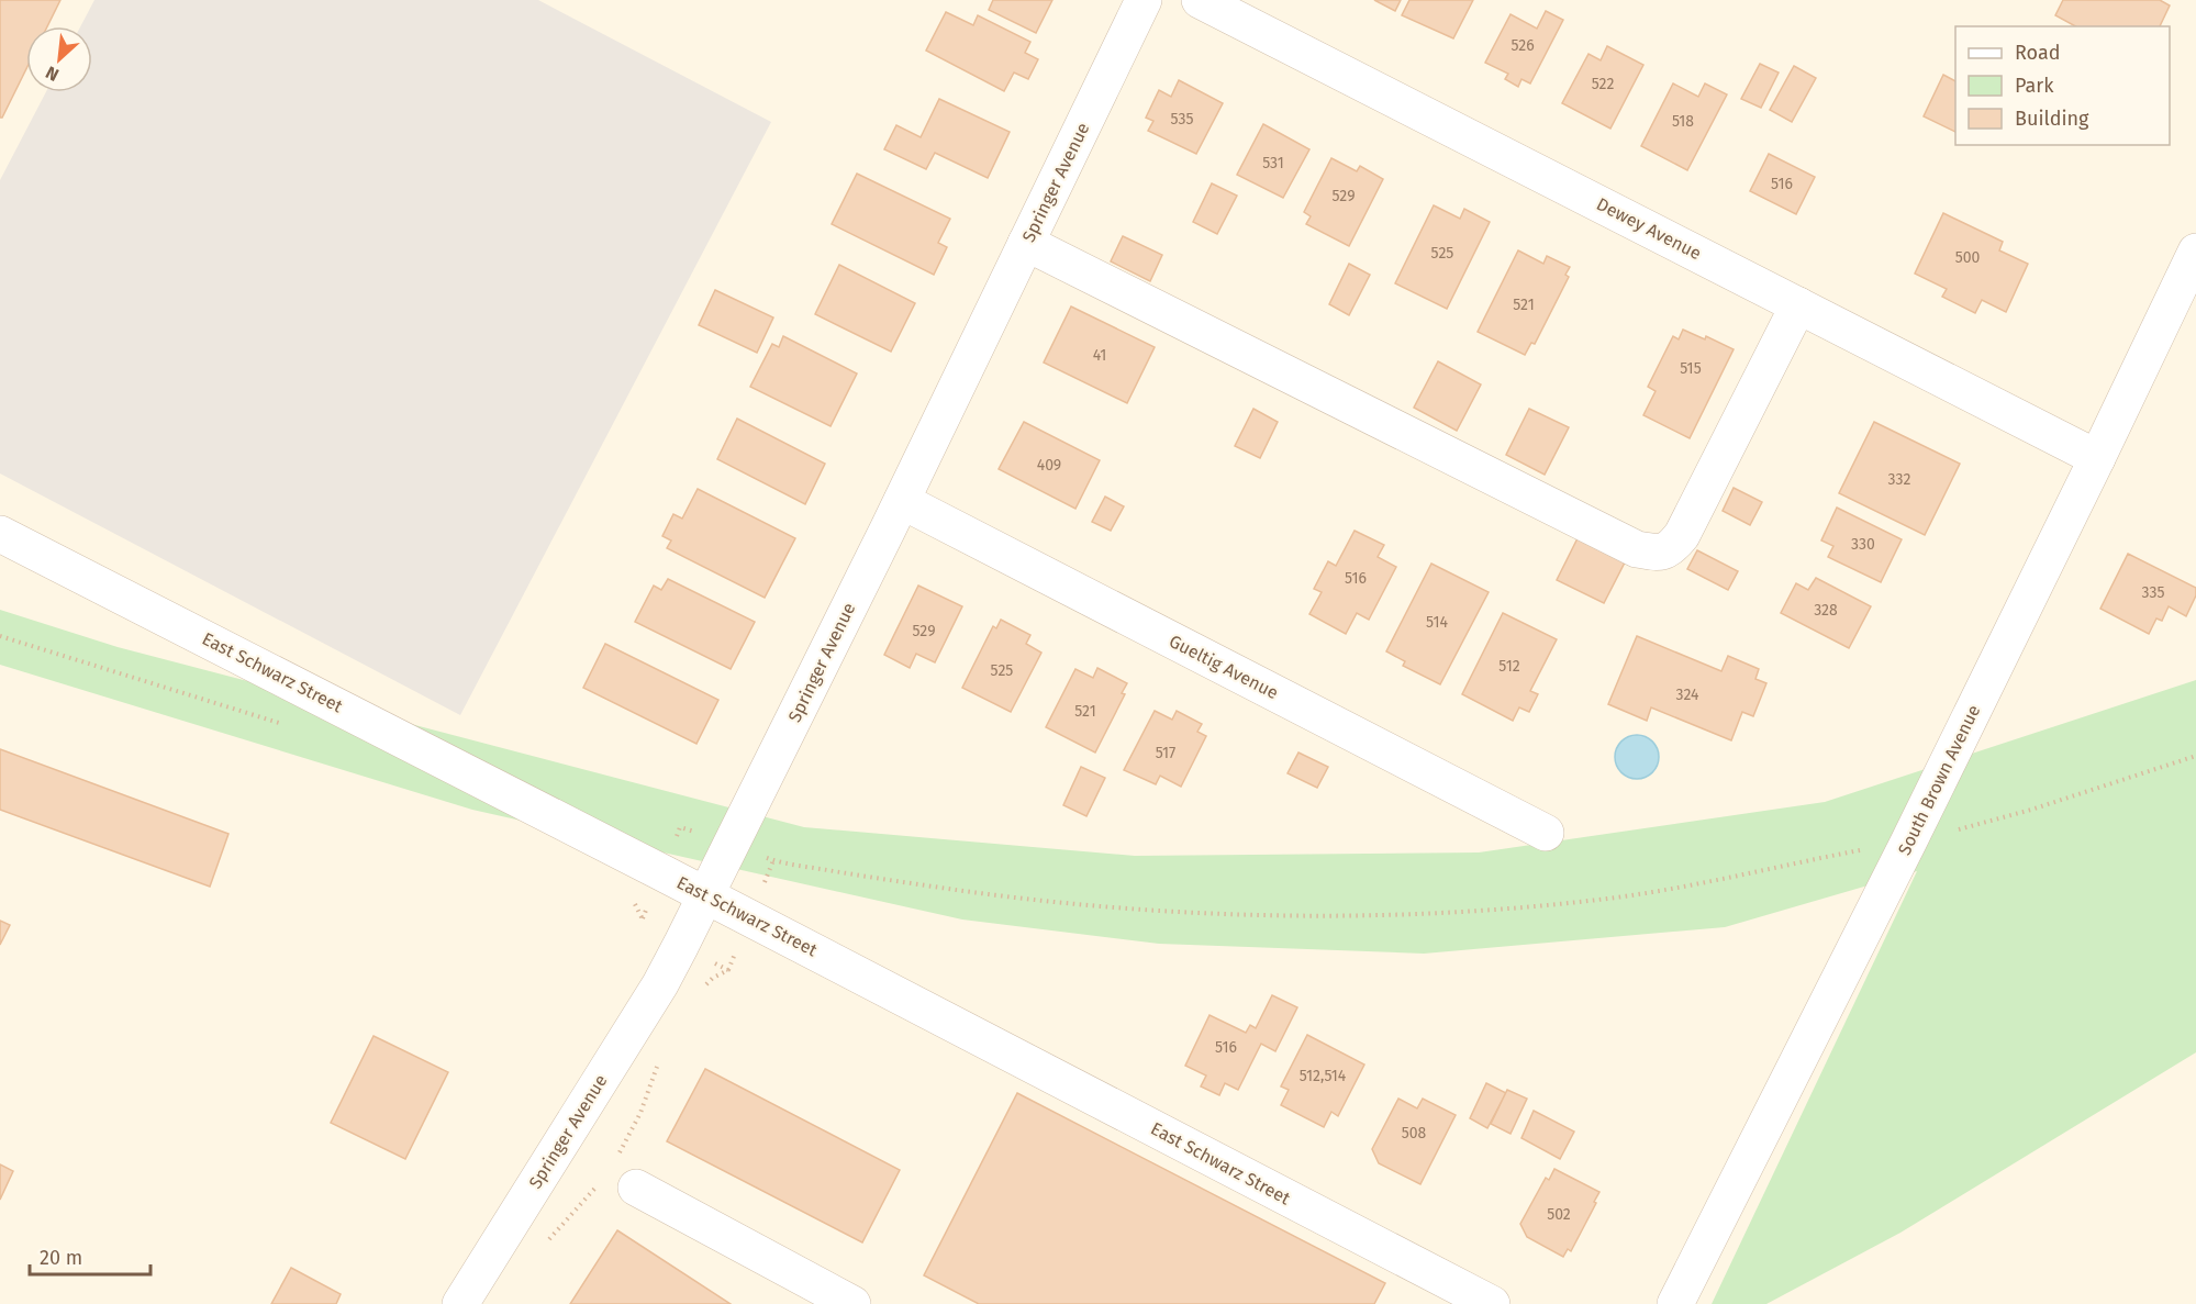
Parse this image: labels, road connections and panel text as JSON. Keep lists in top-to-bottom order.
{
  "streets": {
    "street": [
      "Springer Avenue",
      "Dewey Avenue",
      "Gueltig Avenue",
      "East Schwarz Street",
      "South Brown Avenue"
    ]
  },
  "crossings": [
    ["Springer Avenue", "Gueltig Avenue"],
    ["Springer Avenue", "East Schwarz Street"],
    ["Dewey Avenue", "South Brown Avenue"]
  ],
  "house_numbers": [
    "526",
    "522",
    "535",
    "518",
    "531",
    "516",
    "529",
    "525",
    "500",
    "521",
    "41",
    "515",
    "409",
    "332",
    "330",
    "516",
    "335",
    "328",
    "514",
    "529",
    "512",
    "525",
    "324",
    "521",
    "517",
    "516",
    "512,514",
    "508",
    "502"
  ],
  "legend": ["Road", "Park", "Building"],
  "scale_bar": "20 m",
  "north": "bottom left"
}
